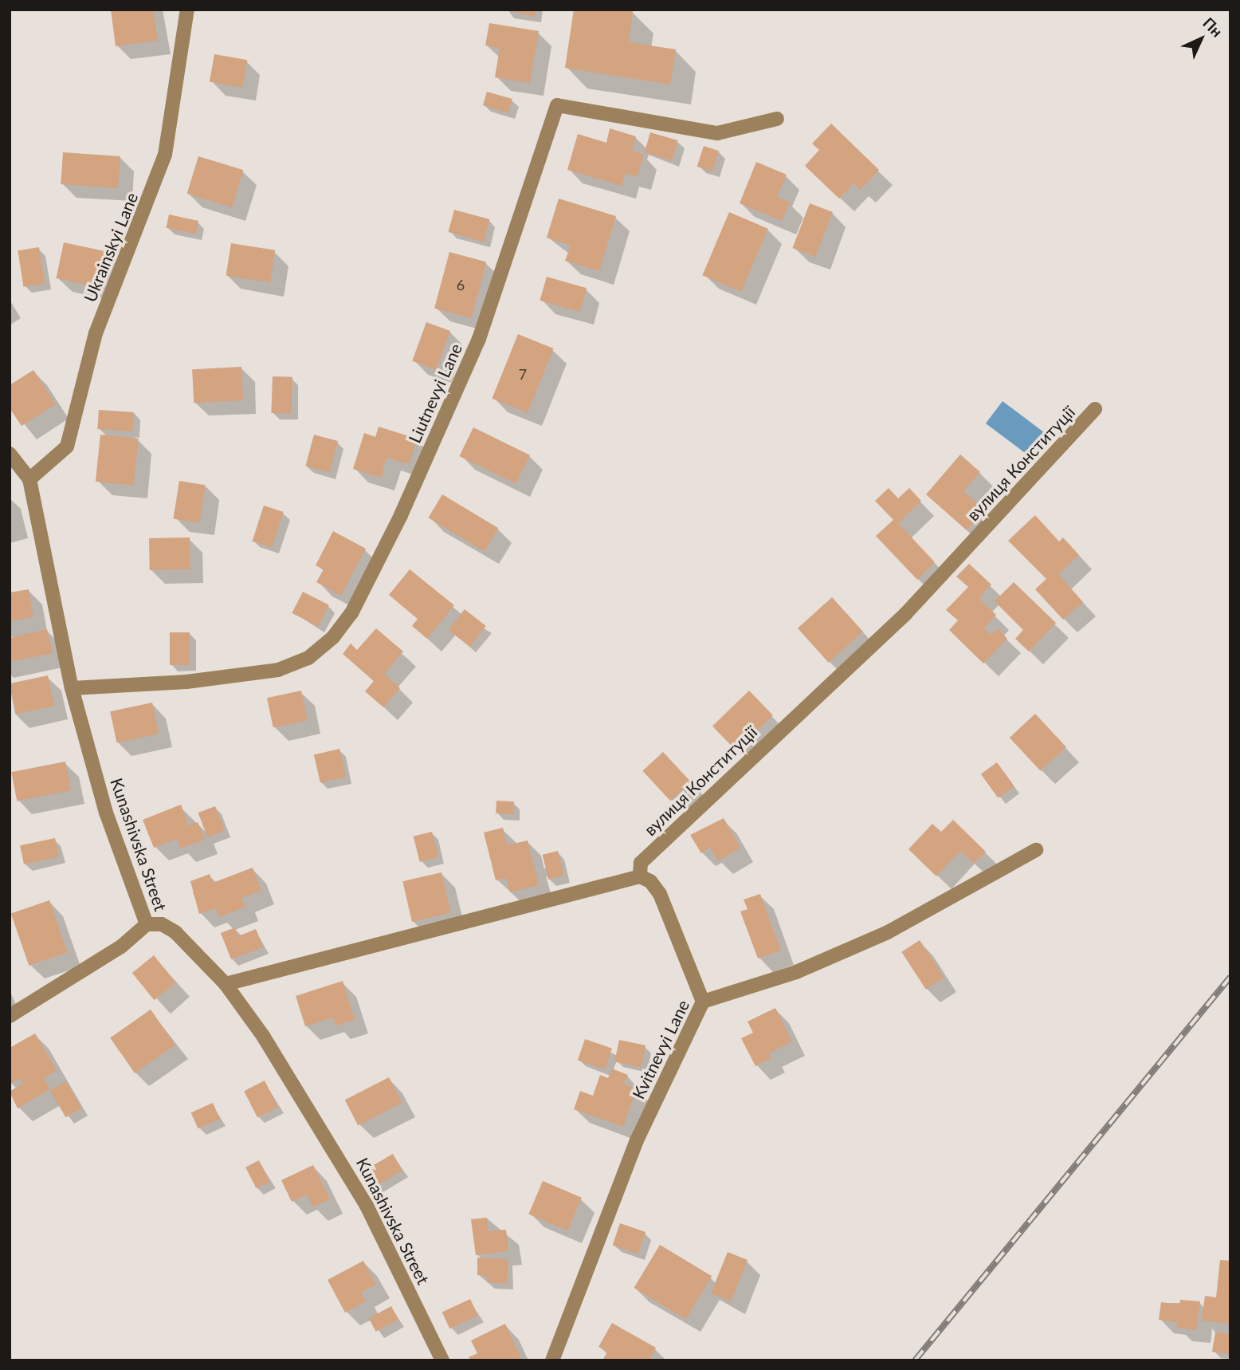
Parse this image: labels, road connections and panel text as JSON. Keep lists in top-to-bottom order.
{
  "streets": {
    "street": [
      "Ukrainskyi Lane",
      "Liutnevyi Lane",
      "вулиця Конституції",
      "Kunashivska Street",
      "Kvitnevyi Lane"
    ]
  },
  "crossings": [
    ["Ukrainskyi Lane", "Kunashivska Street"],
    ["Liutnevyi Lane", "Kunashivska Street"]
  ],
  "house_numbers": ["6", "7"],
  "north": "top right"
}
